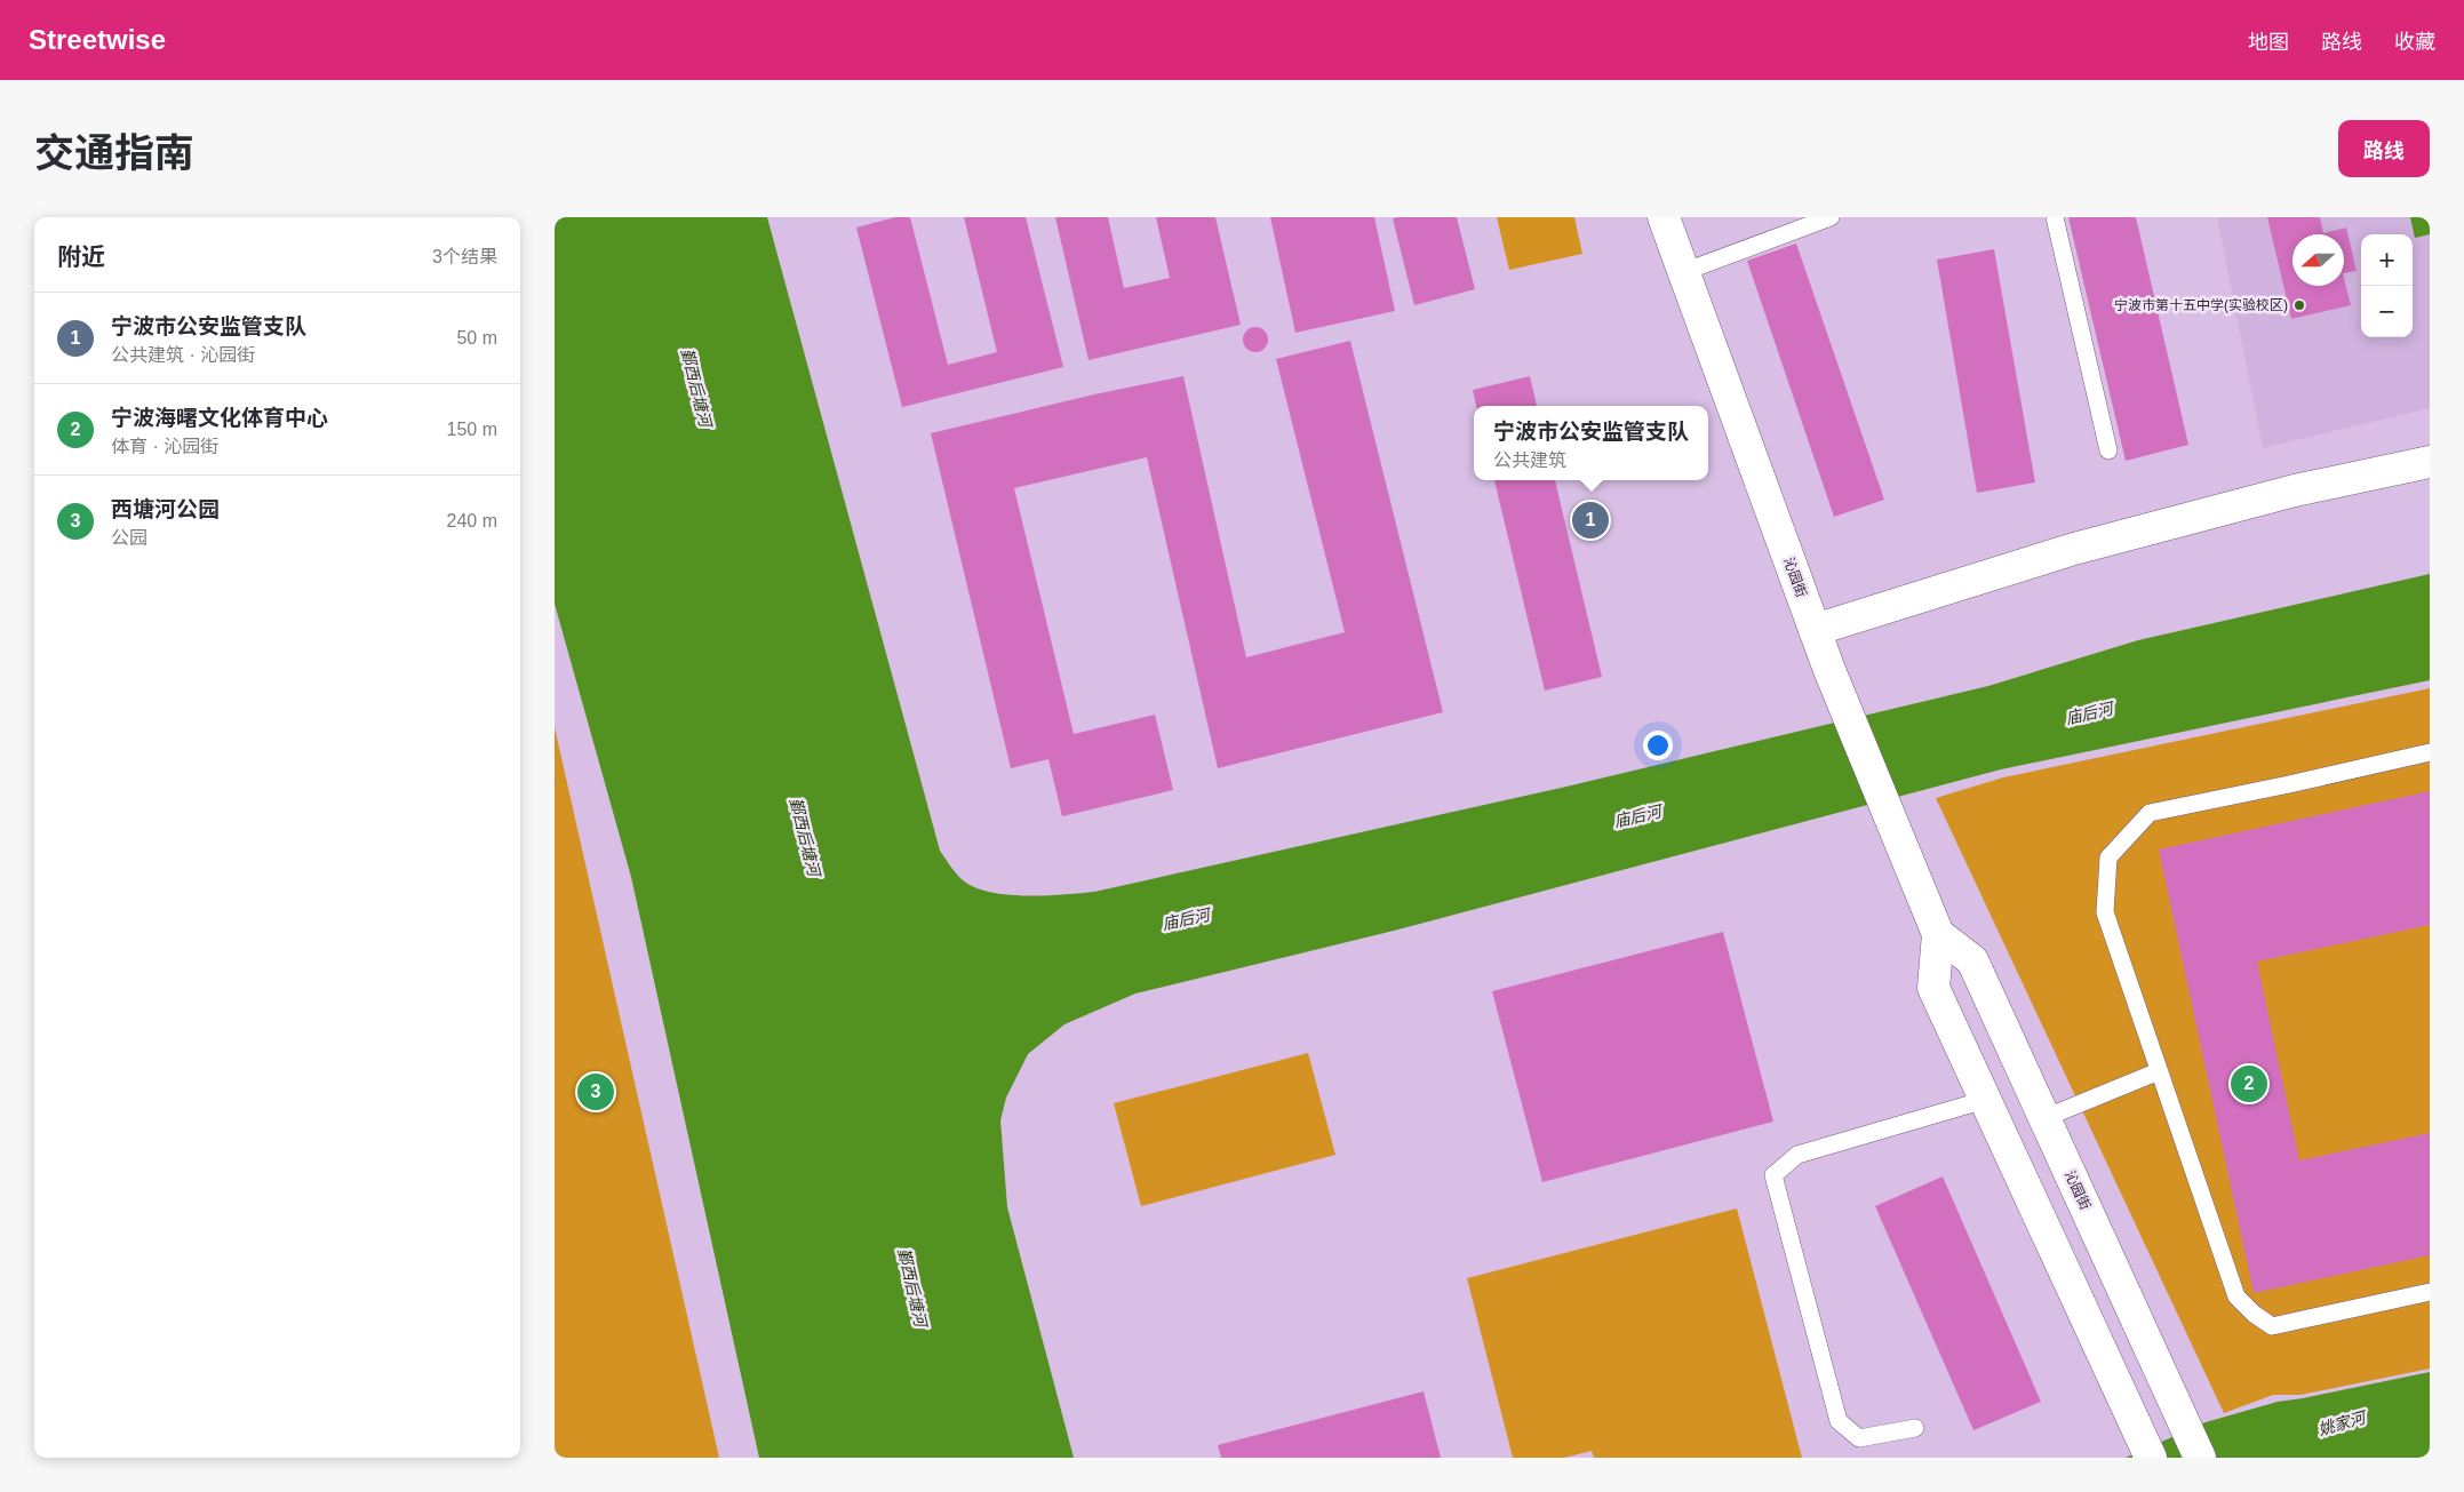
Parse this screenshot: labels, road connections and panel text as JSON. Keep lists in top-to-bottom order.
{
  "streets": {
    "street": ["沁园街"]
  },
  "water": ["鄞西后塘河", "庙后河", "姚家河"],
  "places": ["宁波市第十五中学(实验校区)"],
  "north": "left",
  "page": {
    "header": "Streetwise",
    "nav": ["地图", "路线", "收藏"],
    "title": "交通指南",
    "buttons": "路线",
    "heading": ["附近", "3个结果"],
    "map_buttons": ["+", "−"],
    "list": [
      {
        "mark": "1",
        "name": "宁波市公安监管支队",
        "note": "公共建筑 · 沁园街",
        "value": "50 m"
      },
      {
        "mark": "2",
        "name": "宁波海曙文化体育中心",
        "note": "体育 · 沁园街",
        "value": "150 m"
      },
      {
        "mark": "3",
        "name": "西塘河公园",
        "note": "公园",
        "value": "240 m"
      }
    ],
    "popup": ["宁波市公安监管支队", "公共建筑"],
    "pins": ["1", "2", "3"]
  }
}
